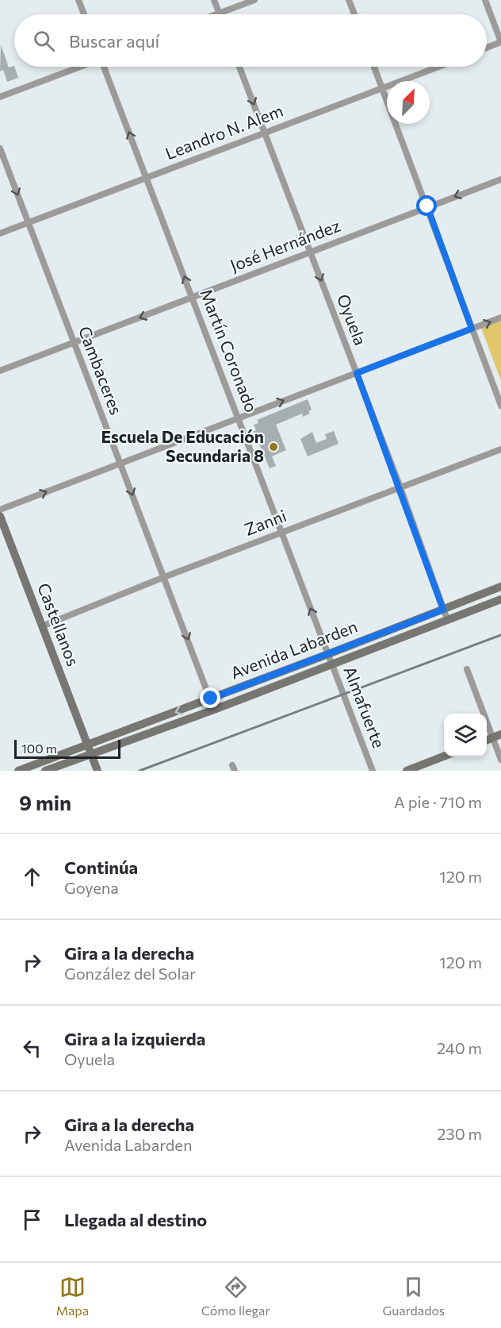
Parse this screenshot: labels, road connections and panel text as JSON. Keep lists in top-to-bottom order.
{
  "streets": {
    "street": [
      "Leandro N. Alem",
      "José Hernández",
      "Oyuela",
      "Martín Coronado",
      "Cambaceres",
      "Zanni",
      "Castellanos",
      "Avenida Labarden",
      "Almafuerte"
    ]
  },
  "crossings": [
    ["Leandro N. Alem", "Oyuela"],
    ["Leandro N. Alem", "Martín Coronado"],
    ["Leandro N. Alem", "Cambaceres"],
    ["José Hernández", "Oyuela"],
    ["José Hernández", "Martín Coronado"],
    ["José Hernández", "Cambaceres"],
    ["Oyuela", "Zanni"],
    ["Oyuela", "Avenida Labarden"],
    ["Martín Coronado", "Zanni"],
    ["Martín Coronado", "Avenida Labarden"],
    ["Martín Coronado", "Almafuerte"],
    ["Cambaceres", "Zanni"],
    ["Cambaceres", "Avenida Labarden"],
    ["Zanni", "Castellanos"],
    ["Castellanos", "Avenida Labarden"],
    ["Avenida Labarden", "Almafuerte"]
  ],
  "one_way": ["José Hernández", "Martín Coronado", "Cambaceres"],
  "places": ["Escuela De Educación Secundaria 8"],
  "scale_bar": "100 m",
  "north": "top right",
  "page": {
    "search": "Buscar aquí",
    "scale": "100 m",
    "heading": ["9 min", "A pie · 710 m"],
    "list": [
      ["Continúa", "Goyena", "120 m"],
      ["Gira a la derecha", "González del Solar", "120 m"],
      ["Gira a la izquierda", "Oyuela", "240 m"],
      ["Gira a la derecha", "Avenida Labarden", "230 m"],
      "Llegada al destino"
    ],
    "nav": ["Mapa", "Cómo llegar", "Guardados"]
  }
}
